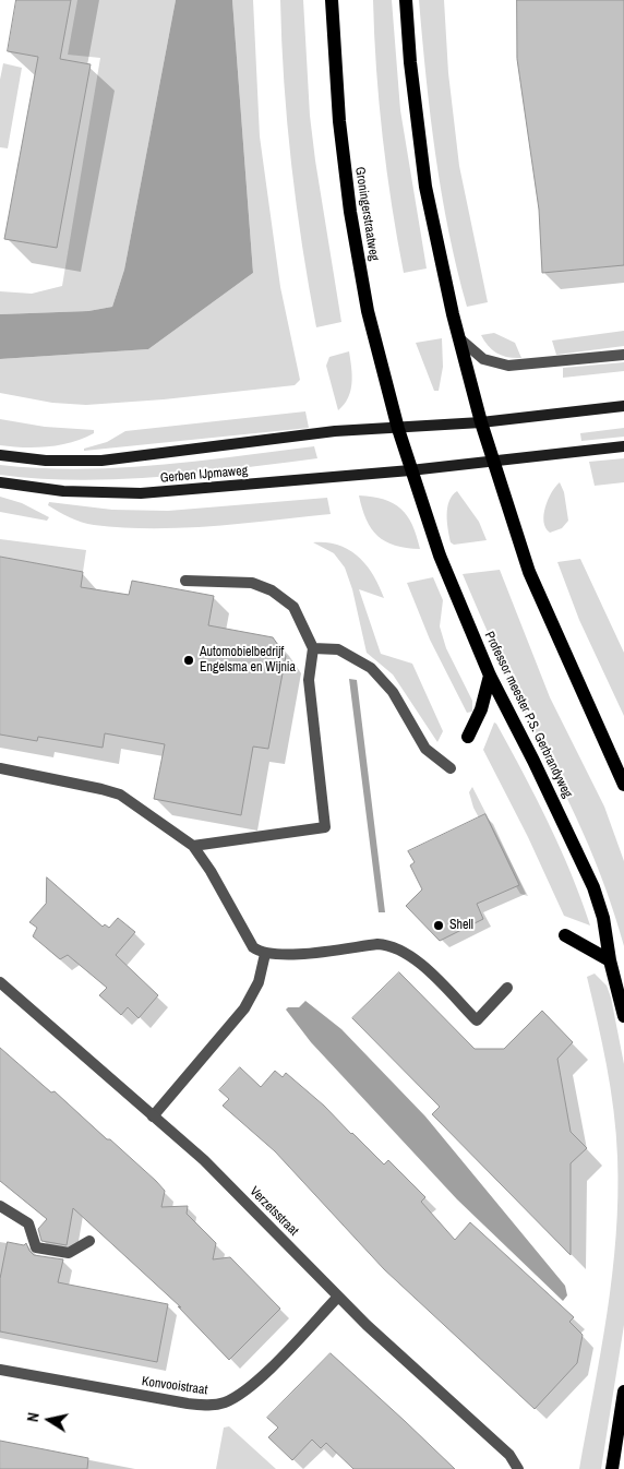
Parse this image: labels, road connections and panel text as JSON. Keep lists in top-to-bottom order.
{
  "streets": {
    "main road": ["Groningerstraatweg", "Gerben IJpmaweg", "Professor meester P.S. Gerbrandyweg"],
    "street": ["Verzetsstraat", "Konvooistraat"]
  },
  "crossings": [
    ["Groningerstraatweg", "Gerben IJpmaweg"],
    ["Groningerstraatweg", "Professor meester P.S. Gerbrandyweg"],
    ["Gerben IJpmaweg", "Professor meester P.S. Gerbrandyweg"],
    ["Verzetsstraat", "Konvooistraat"]
  ],
  "places": ["Automobielbedrijf Engelsma en Wijnia", "Shell"],
  "north": "left"
}
